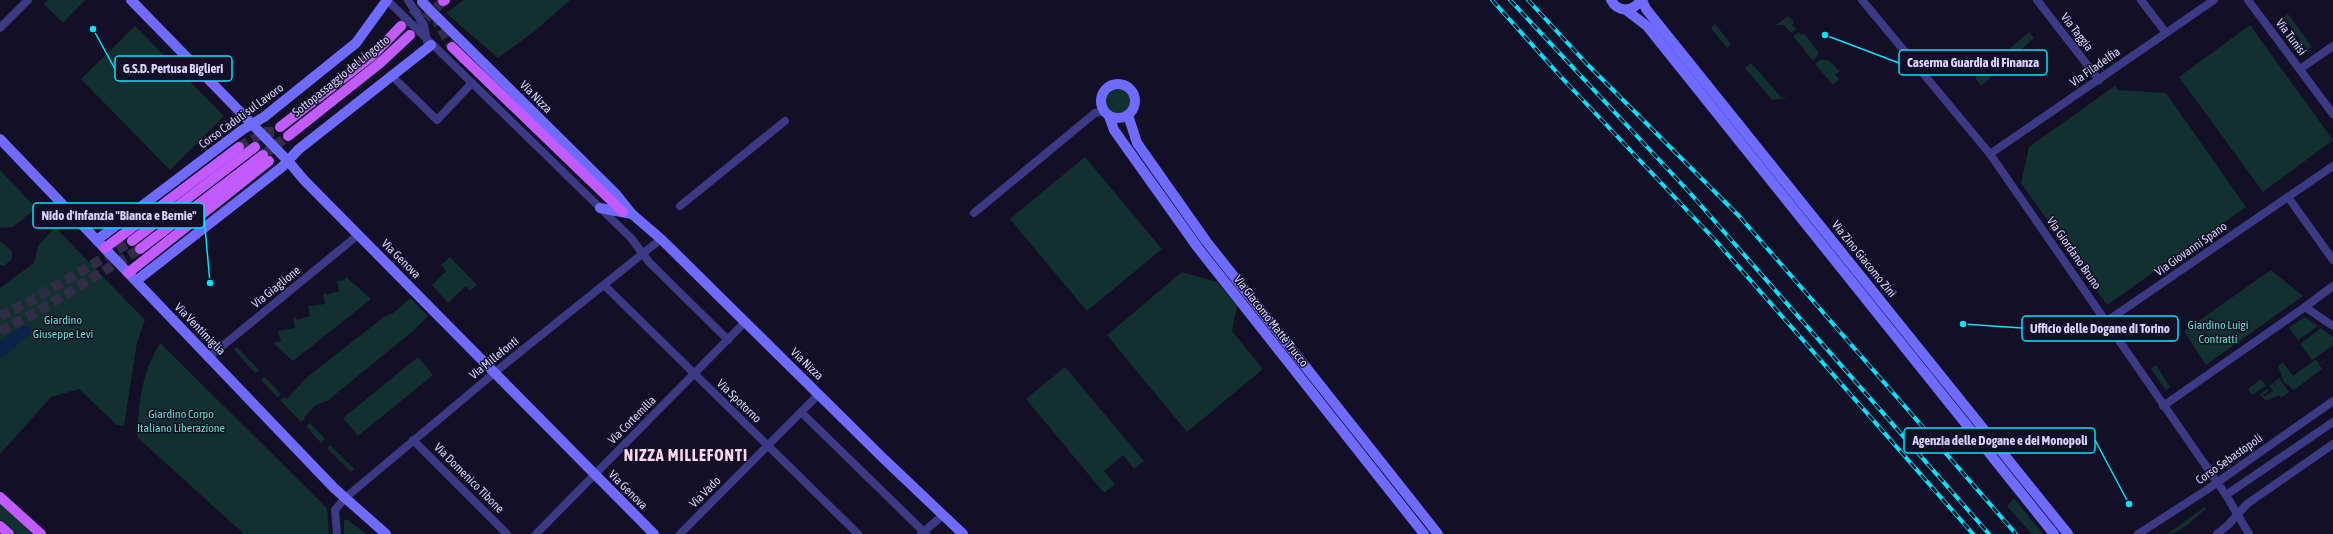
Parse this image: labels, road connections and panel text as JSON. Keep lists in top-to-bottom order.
{
  "streets": {
    "main road": ["Sottopassaggio del Lingotto"],
    "street": [
      "Via Taggia",
      "Via Tunisi",
      "Via Filadelfia",
      "Via Nizza",
      "Corso Caduti sul Lavoro",
      "Via Giovanni Spano",
      "Via Giordano Bruno",
      "Via Genova",
      "Via Zino Giacomo Zini",
      "Via Giaglione",
      "Via Giacomo Mattè Trucco",
      "Via Ventimiglia",
      "Via Millefonti",
      "Via Spotorno",
      "Via Cortemilia",
      "Corso Sebastopoli",
      "Via Domenico Tibone",
      "Via Vado"
    ]
  },
  "crossings": [
    ["Via Taggia", "Via Filadelfia"],
    ["Via Filadelfia", "Via Giordano Bruno"],
    ["Via Nizza", "Via Millefonti"],
    ["Via Nizza", "Via Cortemilia"],
    ["Corso Caduti sul Lavoro", "Via Genova"],
    ["Corso Caduti sul Lavoro", "Via Ventimiglia"],
    ["Via Giovanni Spano", "Via Giordano Bruno"],
    ["Via Giordano Bruno", "Corso Sebastopoli"],
    ["Via Genova", "Via Giaglione"],
    ["Via Genova", "Via Millefonti"],
    ["Via Genova", "Via Cortemilia"],
    ["Via Giaglione", "Via Ventimiglia"],
    ["Via Ventimiglia", "Via Millefonti"],
    ["Via Millefonti", "Via Spotorno"],
    ["Via Millefonti", "Via Domenico Tibone"],
    ["Via Spotorno", "Via Cortemilia"],
    ["Via Spotorno", "Via Vado"]
  ],
  "districts": ["NIZZA MILLEFONTI"],
  "parks": ["Giardino Giuseppe Levi", "Giardino Luigi Contratti", "Giardino Corpo Italiano Liberazione"],
  "places": [
    "G.S.D. Pertusa Biglieri",
    "Caserma Guardia di Finanza",
    "Nido d'Infanzia \"Bianca e Bernie\"",
    "Ufficio delle Dogane di Torino",
    "Agenzia delle Dogane e dei Monopoli"
  ]
}
